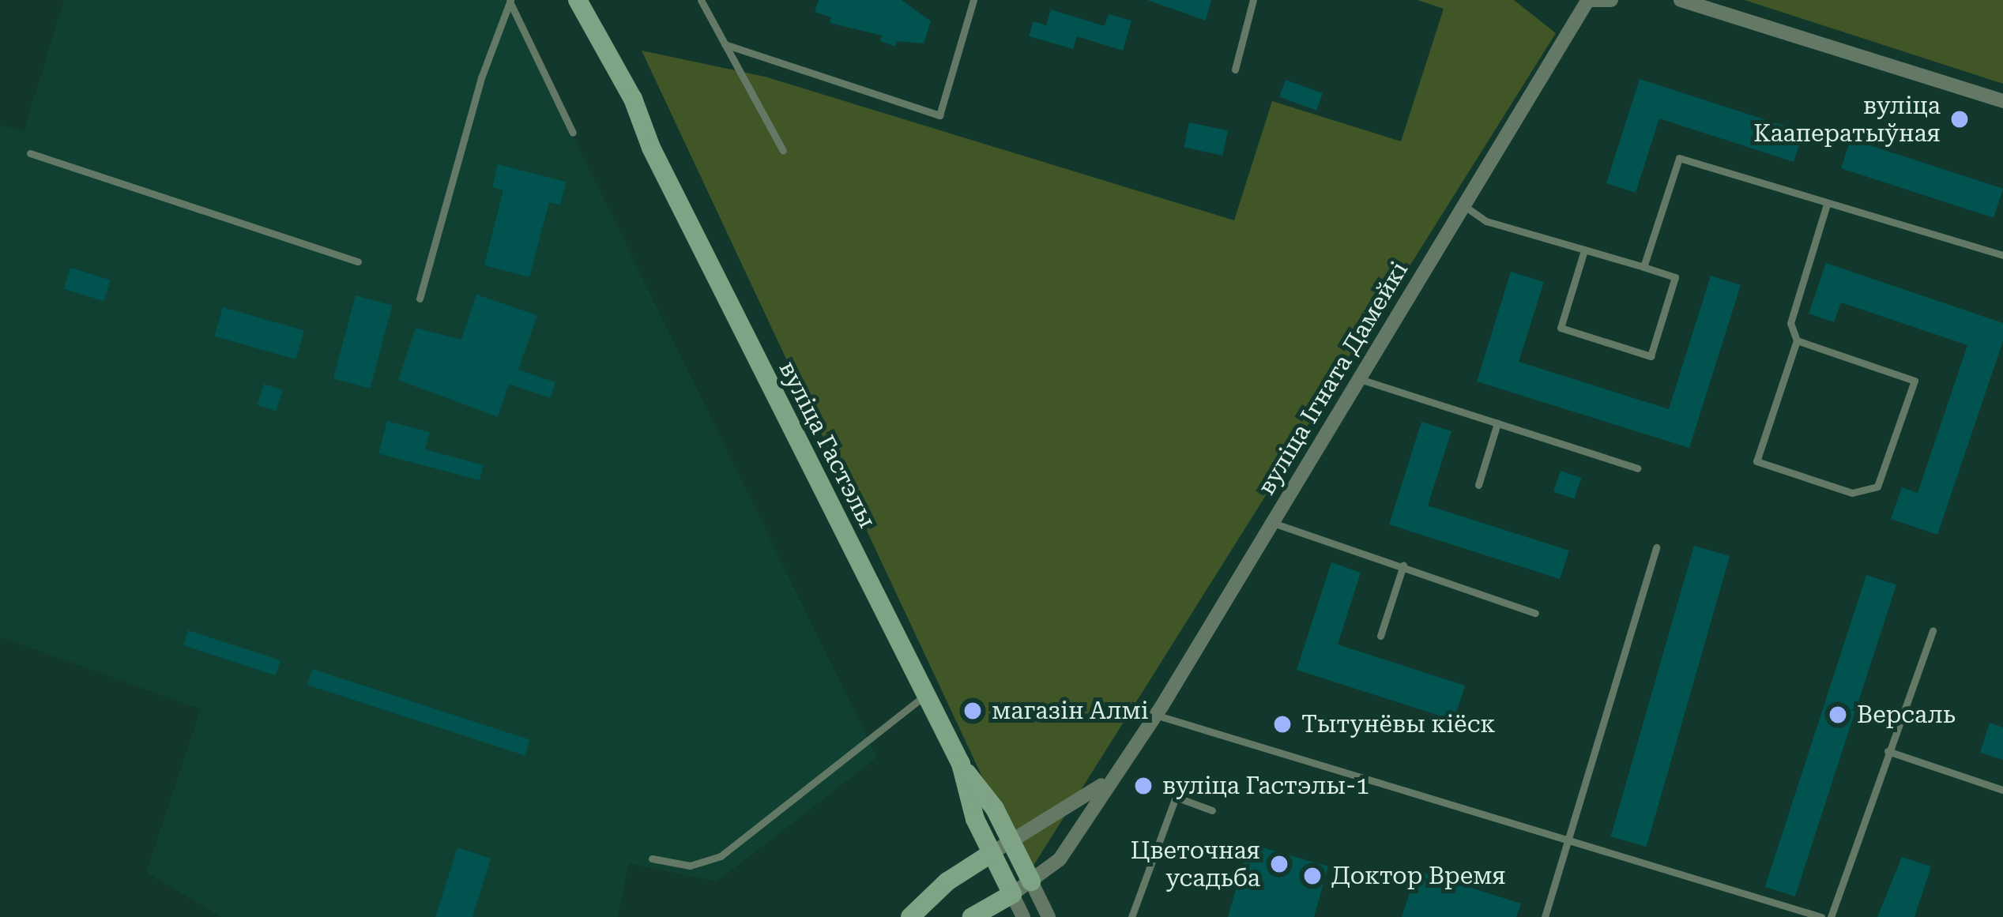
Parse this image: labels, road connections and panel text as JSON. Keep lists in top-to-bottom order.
{
  "streets": {
    "main road": ["вуліца Гастэлы"],
    "street": ["вуліца Ігната Дамейкі"]
  },
  "crossings": [
    ["вуліца Ігната Дамейкі", "вуліца Гастэлы"]
  ],
  "places": [
    "вуліца Кааператыўная",
    "магазін Алмі",
    "Версаль",
    "Тытунёвы кіёск",
    "вуліца Гастэлы-1",
    "Цветочная усадьба",
    "Доктор Время"
  ]
}
